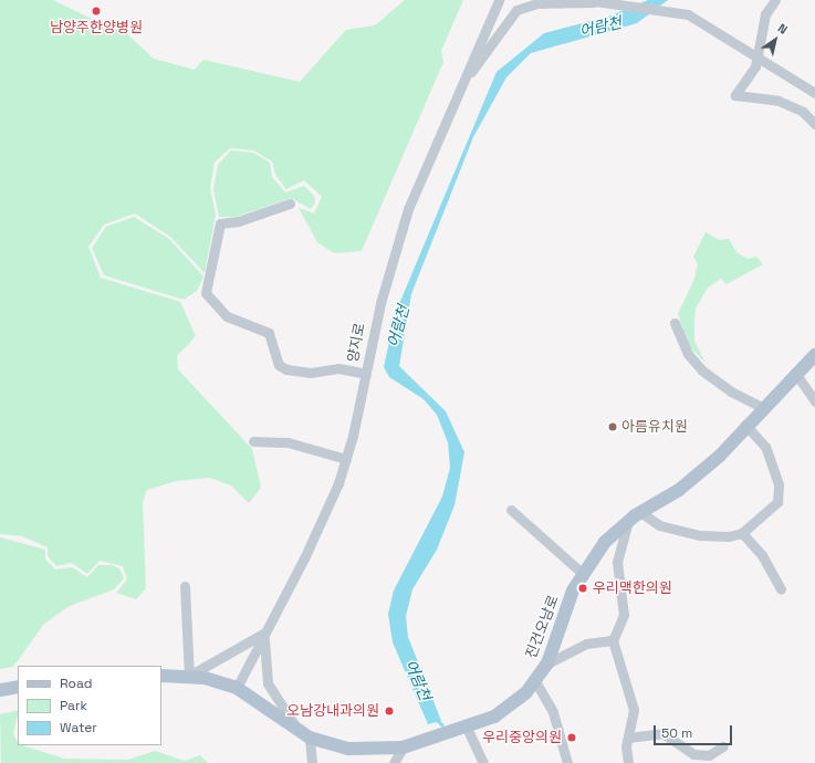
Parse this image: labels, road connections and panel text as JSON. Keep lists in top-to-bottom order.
{
  "streets": {
    "main road": ["진건오남로"],
    "street": ["양지로"]
  },
  "crossings": [
    ["양지로", "진건오남로"]
  ],
  "water": ["어람천"],
  "places": [
    "남양주한양병원",
    "아름유치원",
    "우리맥한의원",
    "오남강내과의원",
    "우리중앙의원"
  ],
  "legend": ["Road", "Park", "Water"],
  "scale_bar": "50 m",
  "north": "top right"
}
